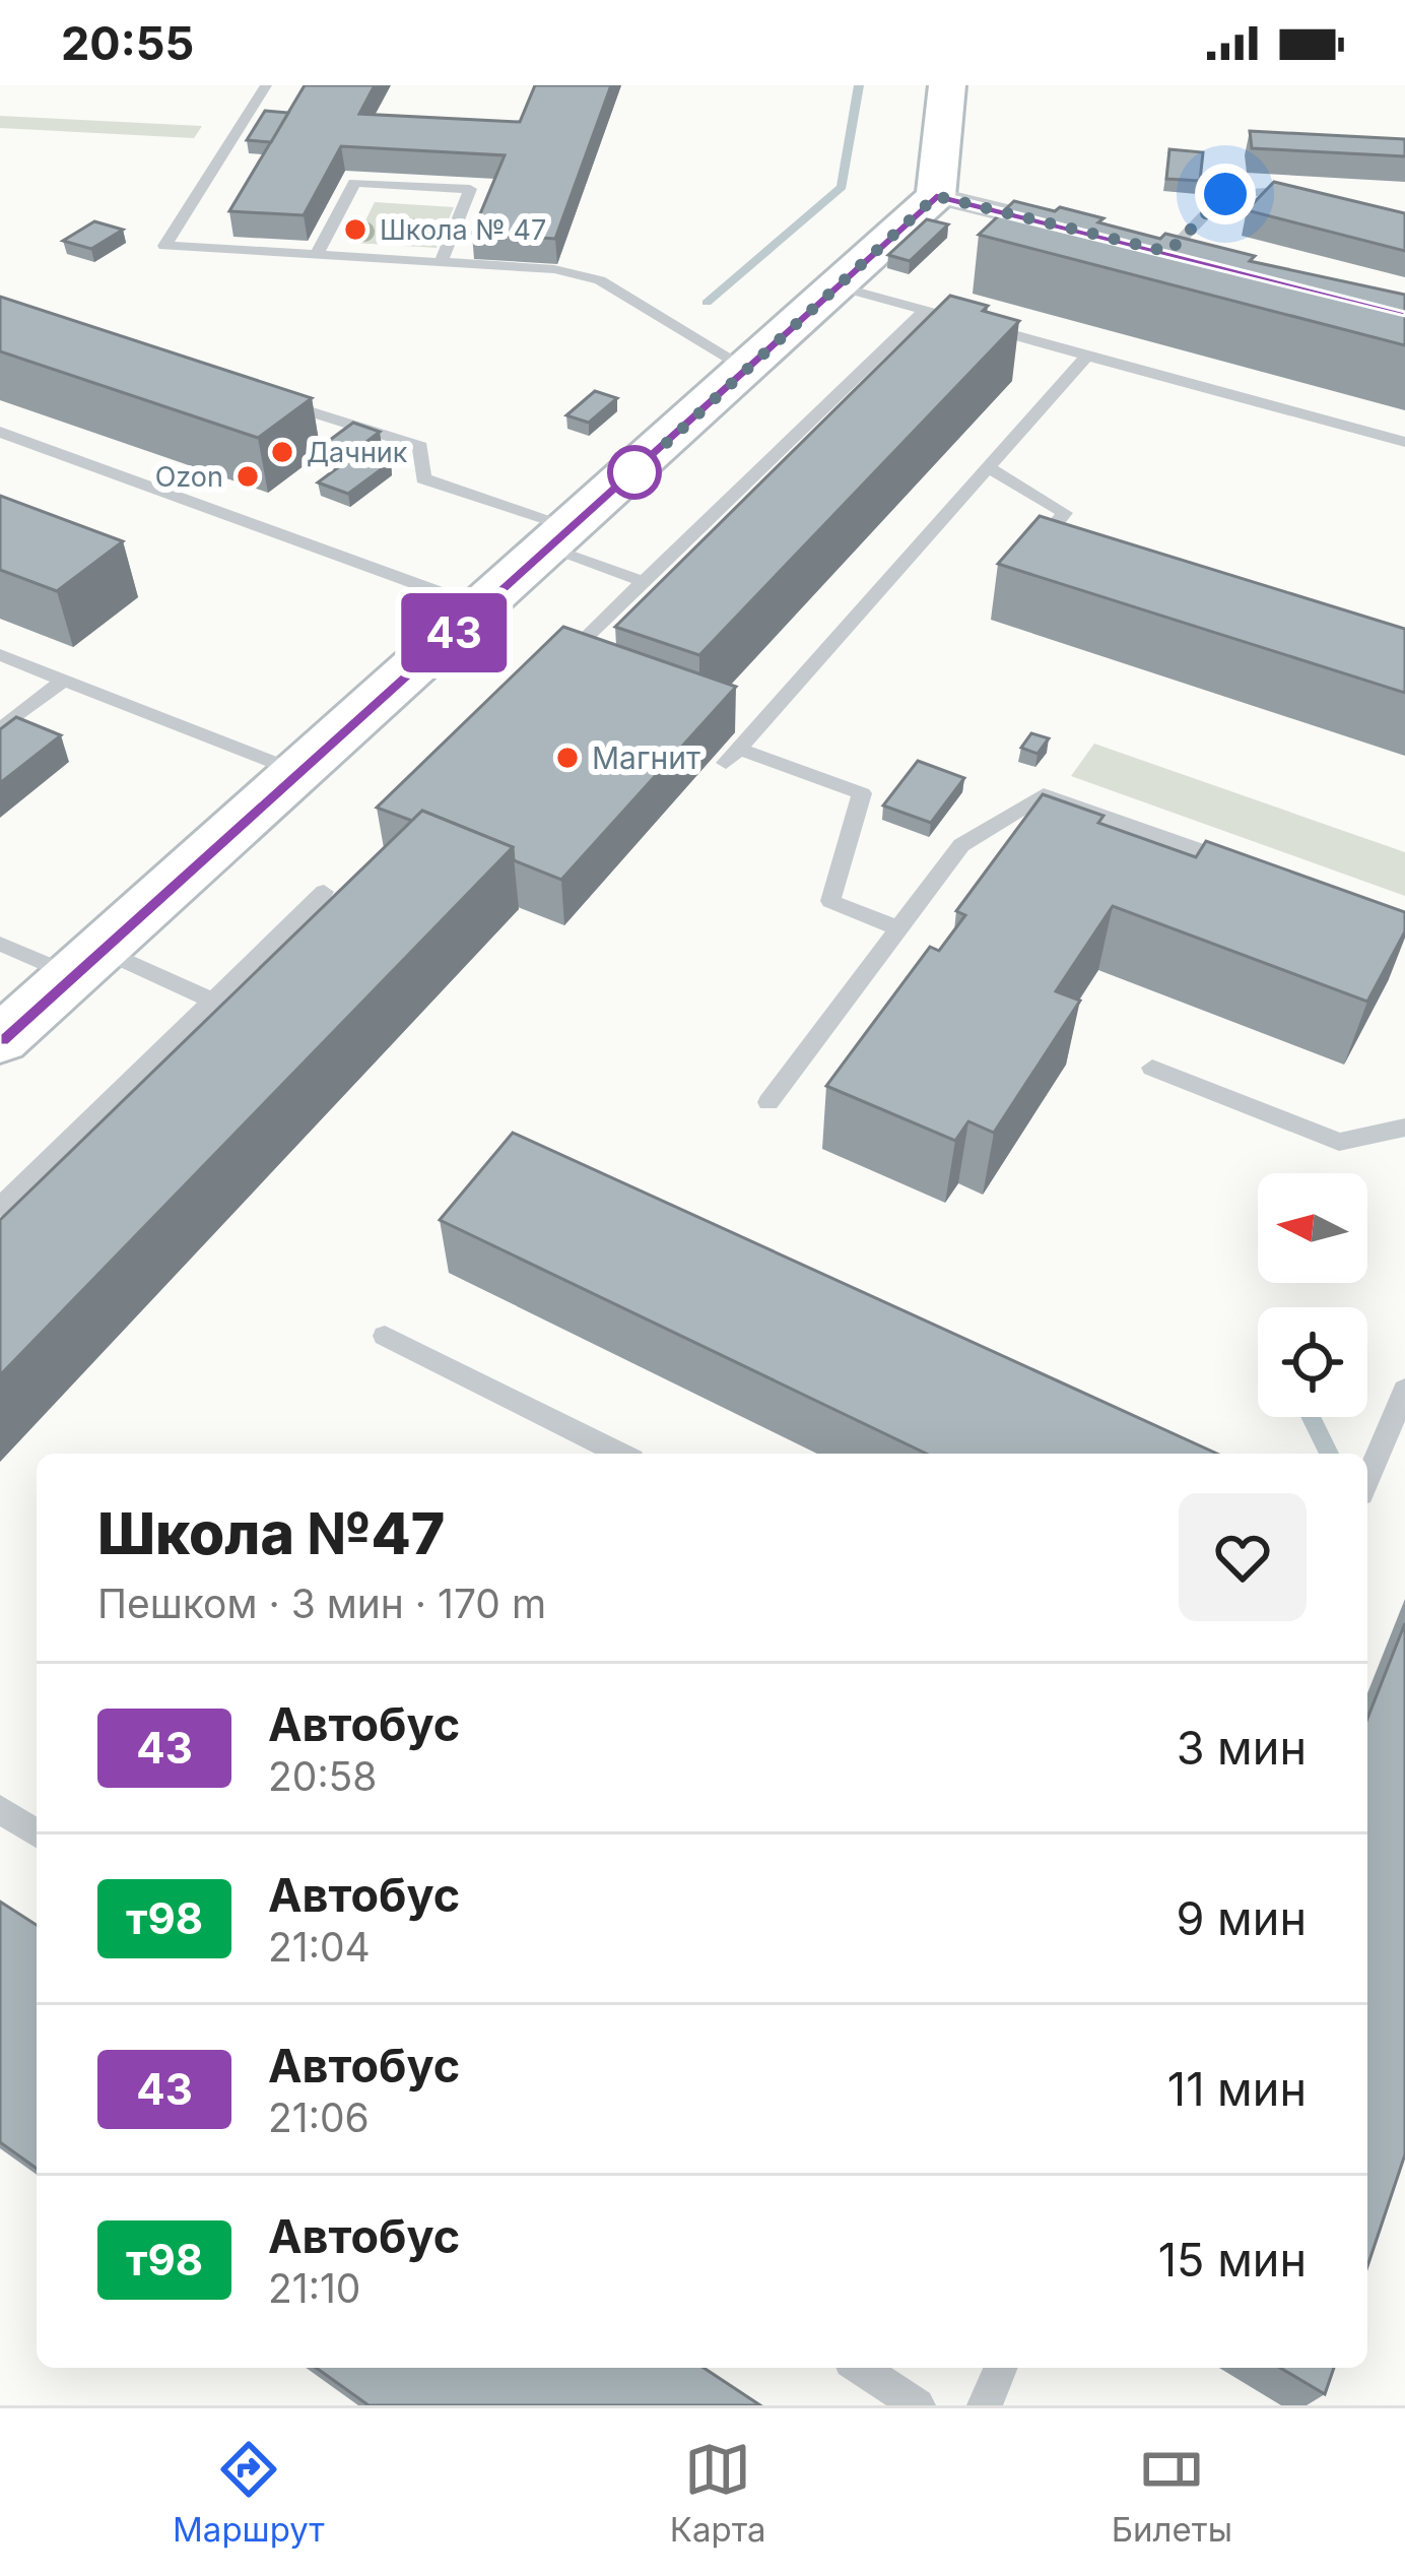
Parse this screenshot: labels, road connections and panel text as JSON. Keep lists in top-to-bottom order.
{
  "places": [
    "Школа № 47",
    "Дачник",
    "Ozon",
    "Магнит"
  ],
  "lines": ["bus line 43"],
  "north": "left",
  "page": {
    "status": "20:55",
    "on_map": "43",
    "heading": ["Школа №47", "Пешком · 3 мин · 170 m"],
    "list": [
      {
        "mark": "43",
        "name": "Автобус",
        "note": "20:58",
        "value": "3 мин"
      },
      {
        "mark": "т98",
        "name": "Автобус",
        "note": "21:04",
        "value": "9 мин"
      },
      {
        "mark": "43",
        "name": "Автобус",
        "note": "21:06",
        "value": "11 мин"
      },
      {
        "mark": "т98",
        "name": "Автобус",
        "note": "21:10",
        "value": "15 мин"
      }
    ],
    "tabs": ["Маршрут", "Карта", "Билеты"]
  }
}
